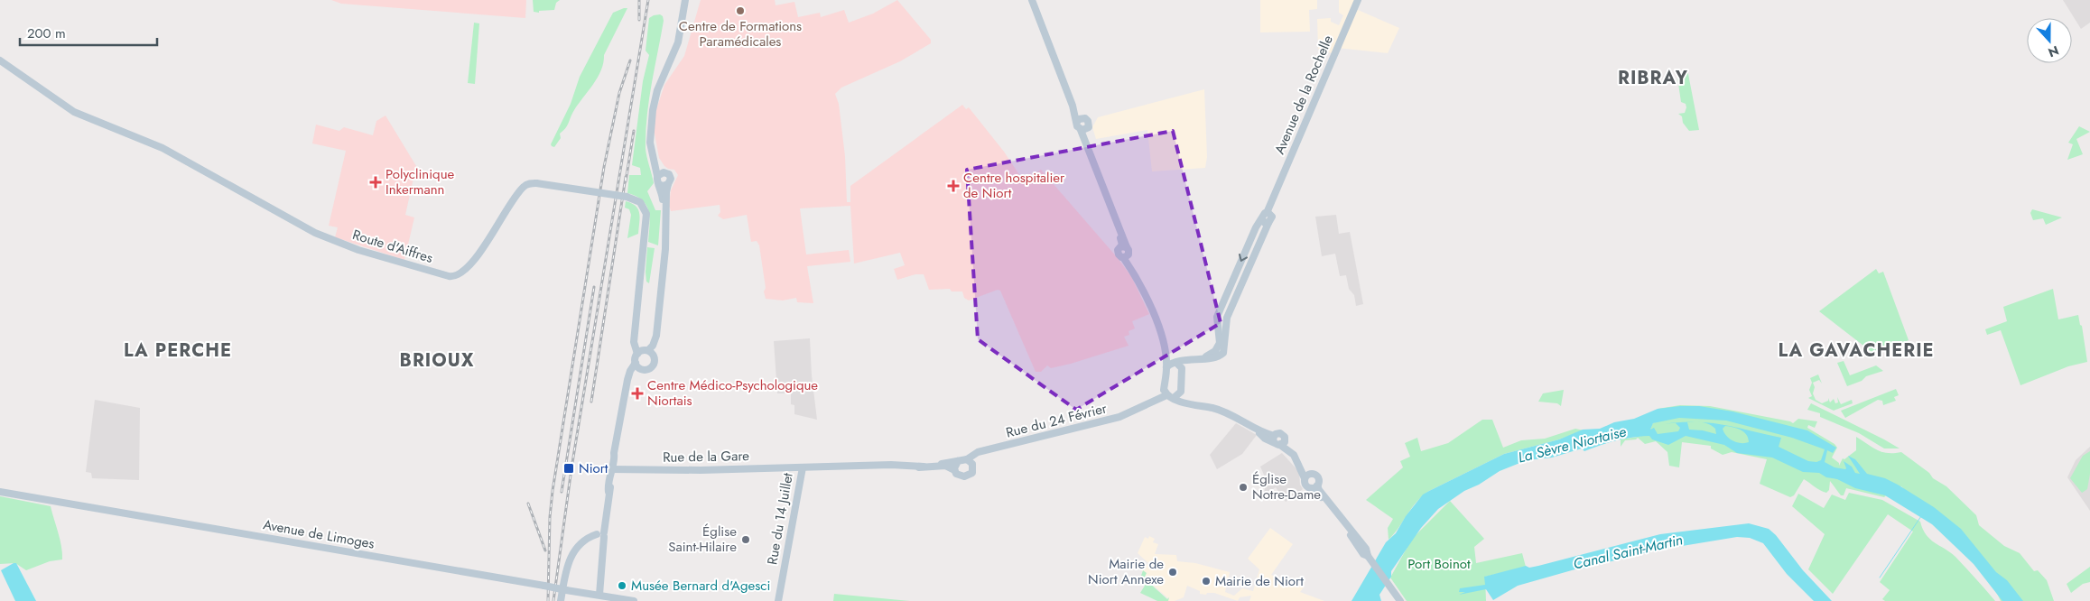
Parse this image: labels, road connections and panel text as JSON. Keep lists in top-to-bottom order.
{
  "streets": {
    "main road": [
      "Avenue de la Rochelle",
      "Route d'Aiffres",
      "Rue du 24 Février",
      "Rue de la Gare",
      "Rue du 14 Juillet",
      "Avenue de Limoges"
    ]
  },
  "crossings": [
    ["Rue du 24 Février", "Rue de la Gare"],
    ["Rue de la Gare", "Rue du 14 Juillet"]
  ],
  "districts": [
    "RIBRAY",
    "LA PERCHE",
    "LA GAVACHERIE",
    "BRIOUX"
  ],
  "water": ["La Sèvre Niortaise", "Canal Saint-Martin"],
  "parks": ["Port Boinot"],
  "places": {
    "other": [
      "Centre de Formations Paramédicales",
      "Église Notre-Dame",
      "Église Saint-Hilaire",
      "Mairie de Niort Annexe",
      "Mairie de Niort",
      "Musée Bernard d'Agesci"
    ],
    "health": ["Polyclinique Inkermann", "Centre hospitalier de Niort", "Centre Médico-Psychologique Niortais"],
    "transit": ["Niort"]
  },
  "scale_bar": "200 m",
  "north": "bottom"
}
